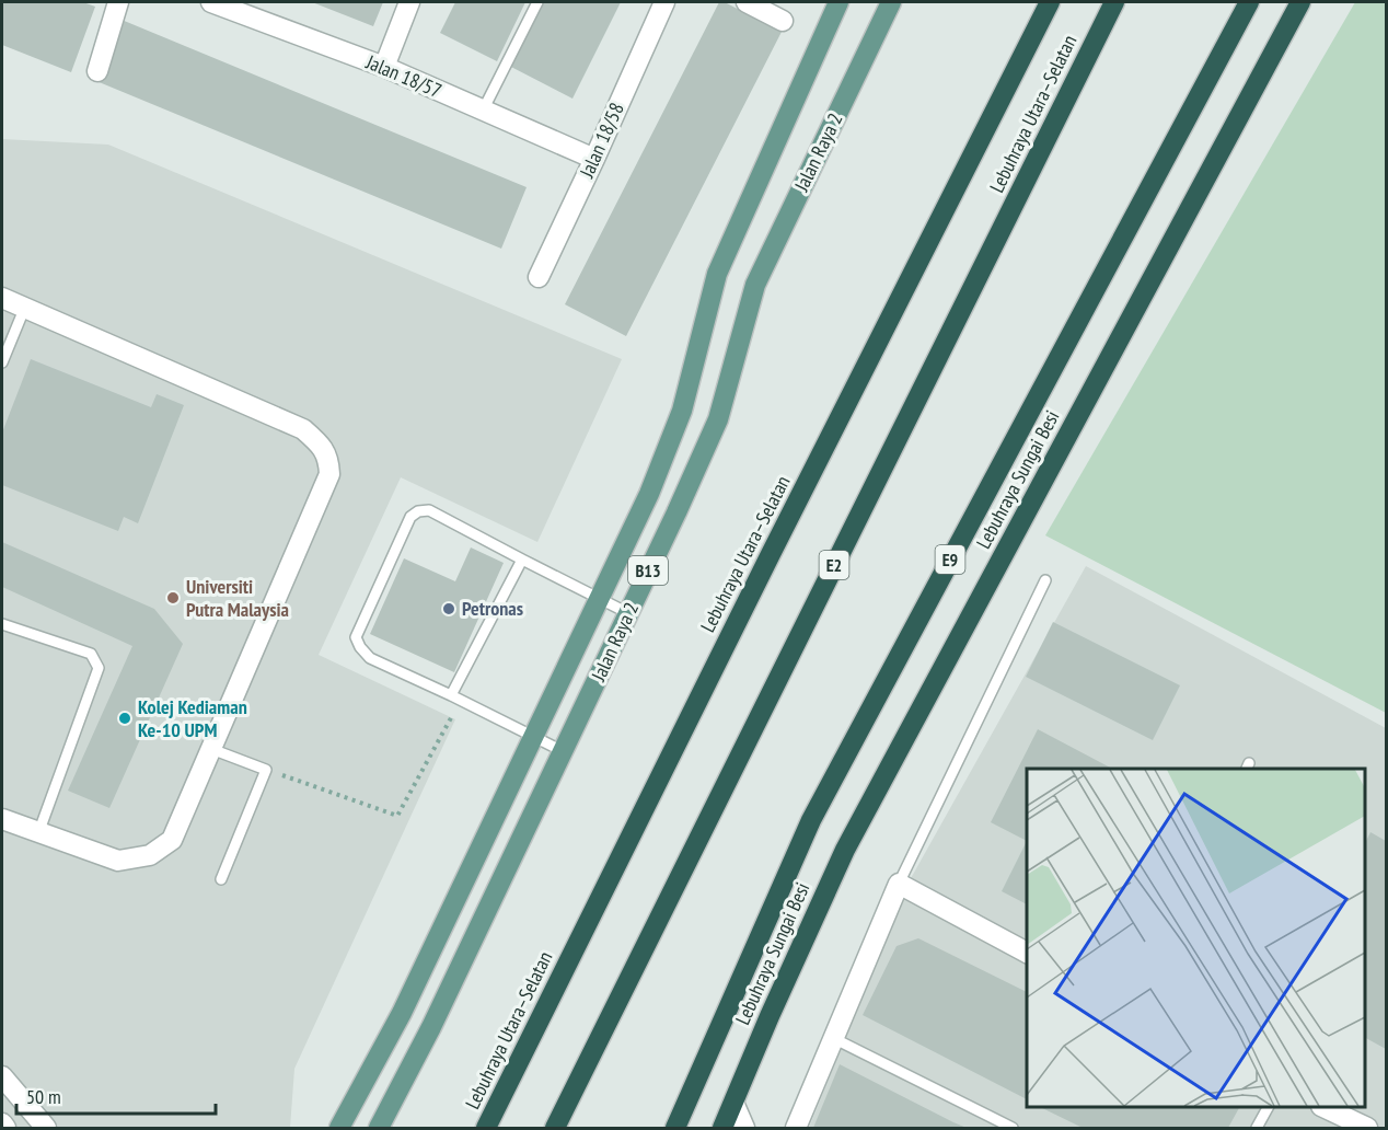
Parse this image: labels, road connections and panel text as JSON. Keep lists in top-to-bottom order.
{
  "streets": {
    "highway": [
      "Lebuhraya Utara–Selatan",
      "Lebuhraya Sungai Besi",
      "E9",
      "E2"
    ],
    "main road": ["Jalan Raya 2", "B13"],
    "street": ["Jalan 18/57", "Jalan 18/58"]
  },
  "crossings": [
    ["Jalan 18/57", "Jalan 18/58"]
  ],
  "places": ["Universiti Putra Malaysia", "Petronas", "Kolej Kediaman Ke-10 UPM"],
  "scale_bar": "50 m"
}
